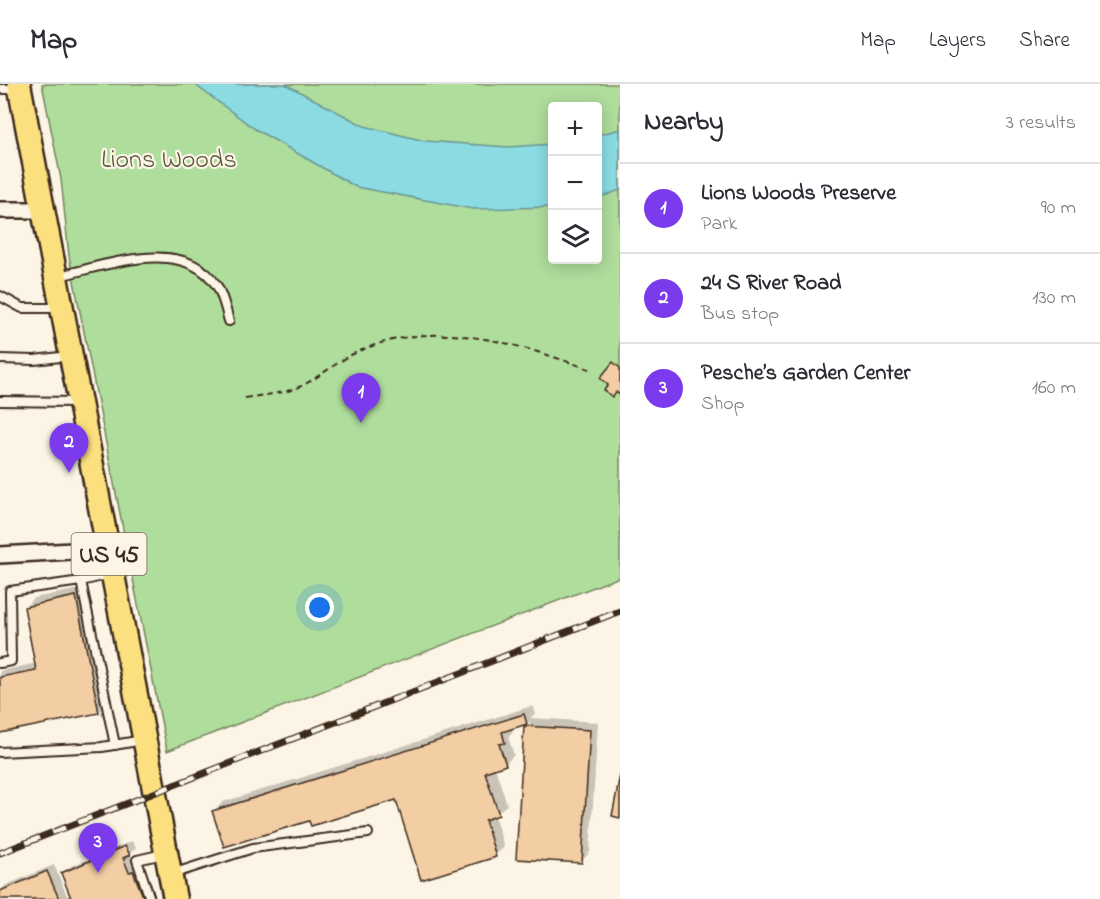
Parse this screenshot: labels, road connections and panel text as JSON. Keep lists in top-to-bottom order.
{
  "streets": {
    "main road": ["US 45"]
  },
  "parks": ["Lions Woods"],
  "page": {
    "header": "Map",
    "nav": ["Map", "Layers", "Share"],
    "heading": ["Nearby", "3 results"],
    "map_buttons": ["+", "−"],
    "list": [
      {
        "mark": "1",
        "name": "Lions Woods Preserve",
        "note": "Park",
        "value": "90 m"
      },
      {
        "mark": "2",
        "name": "24 S River Road",
        "note": "Bus stop",
        "value": "130 m"
      },
      {
        "mark": "3",
        "name": "Pesche’s Garden Center",
        "note": "Shop",
        "value": "160 m"
      }
    ],
    "pins": ["1", "2", "3"]
  }
}
